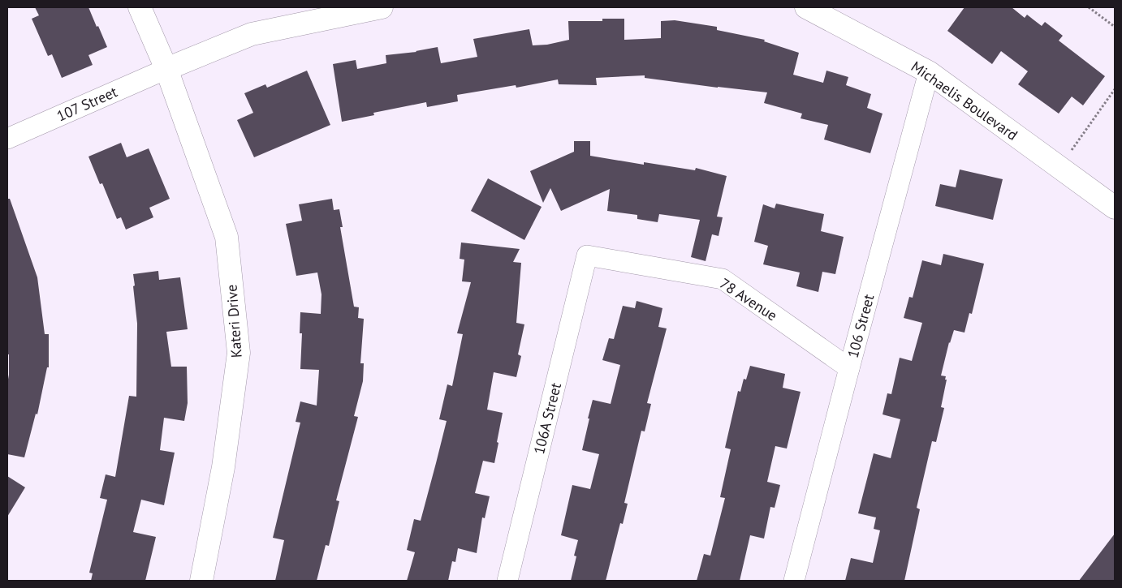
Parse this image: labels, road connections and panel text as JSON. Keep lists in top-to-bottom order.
{
  "streets": {
    "street": [
      "Michaelis Boulevard",
      "107 Street",
      "78 Avenue",
      "Kateri Drive",
      "106 Street",
      "106A Street"
    ]
  },
  "crossings": [
    ["Michaelis Boulevard", "106 Street"],
    ["107 Street", "Kateri Drive"],
    ["78 Avenue", "106 Street"],
    ["78 Avenue", "106A Street"]
  ]
}
